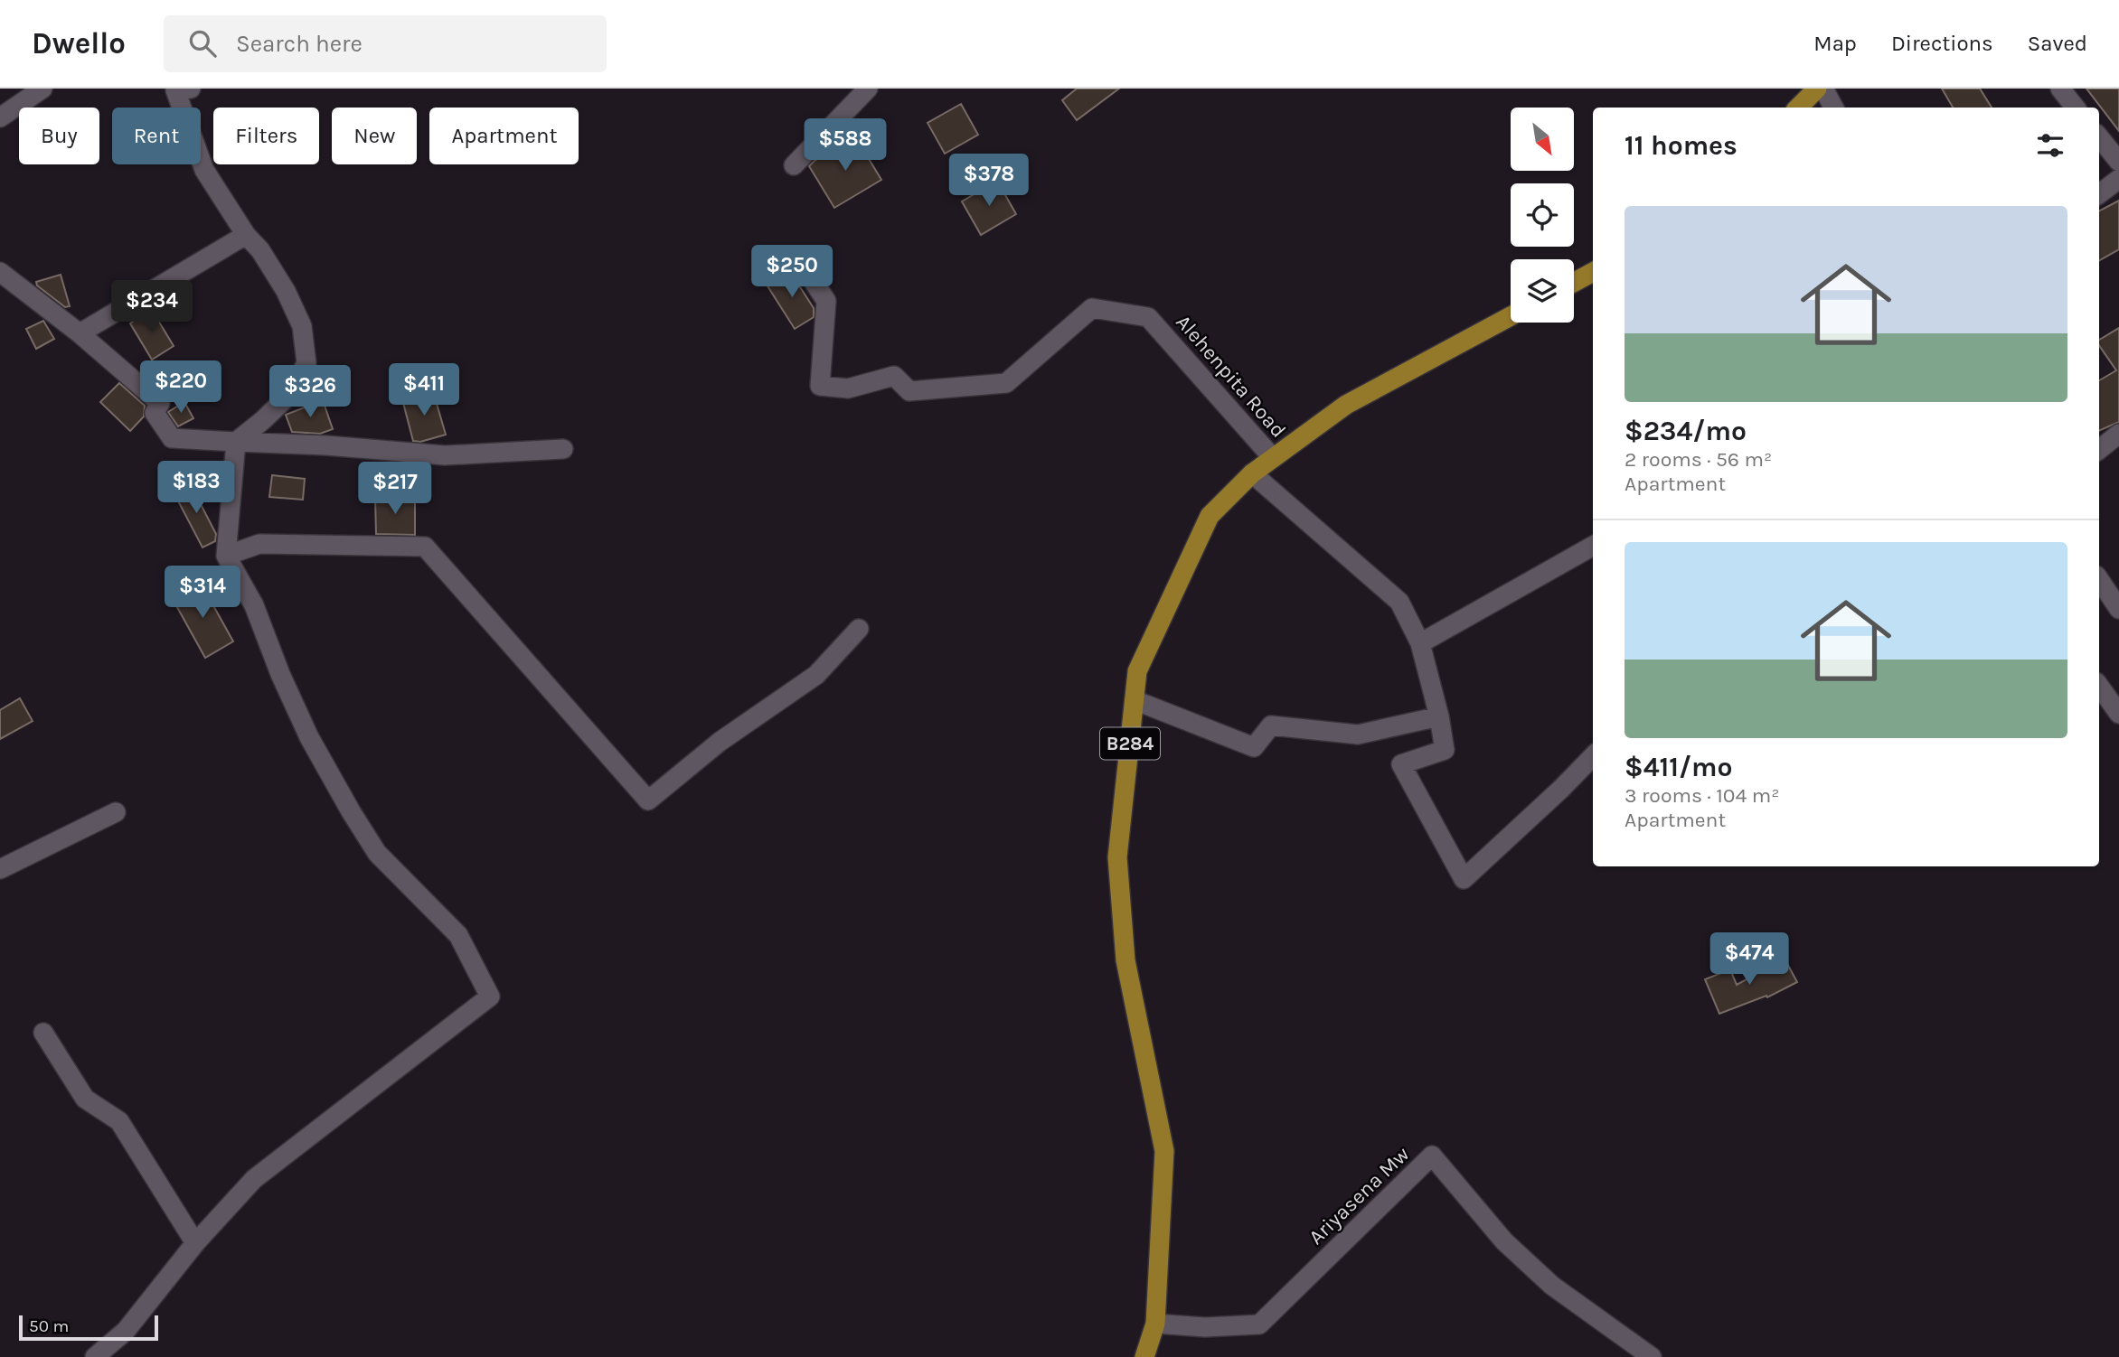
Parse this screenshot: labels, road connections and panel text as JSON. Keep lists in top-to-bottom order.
{
  "streets": {
    "main road": ["B284"],
    "street": ["Alehenpita Road", "Ariyasena Mw"]
  },
  "crossings": [
    ["Alehenpita Road", "B284"],
    ["B284", "Ariyasena Mw"]
  ],
  "scale_bar": "50 m",
  "north": "bottom right",
  "page": {
    "header": "Dwello",
    "search": "Search here",
    "nav": ["Map", "Directions", "Saved"],
    "chip": [
      "Buy",
      "Rent",
      "Filters",
      "New",
      "Apartment"
    ],
    "heading": "11 homes",
    "price": [
      "$588",
      "$378",
      "$250",
      "$234",
      "$220",
      "$411",
      "$326",
      "$183",
      "$217",
      "$314",
      "$474"
    ],
    "list": [
      {
        "name": "$234/mo",
        "note": "2 rooms · 56 m² · Apartment"
      },
      {
        "name": "$411/mo",
        "note": "3 rooms · 104 m² · Apartment"
      }
    ],
    "scale": "50 m"
  }
}
